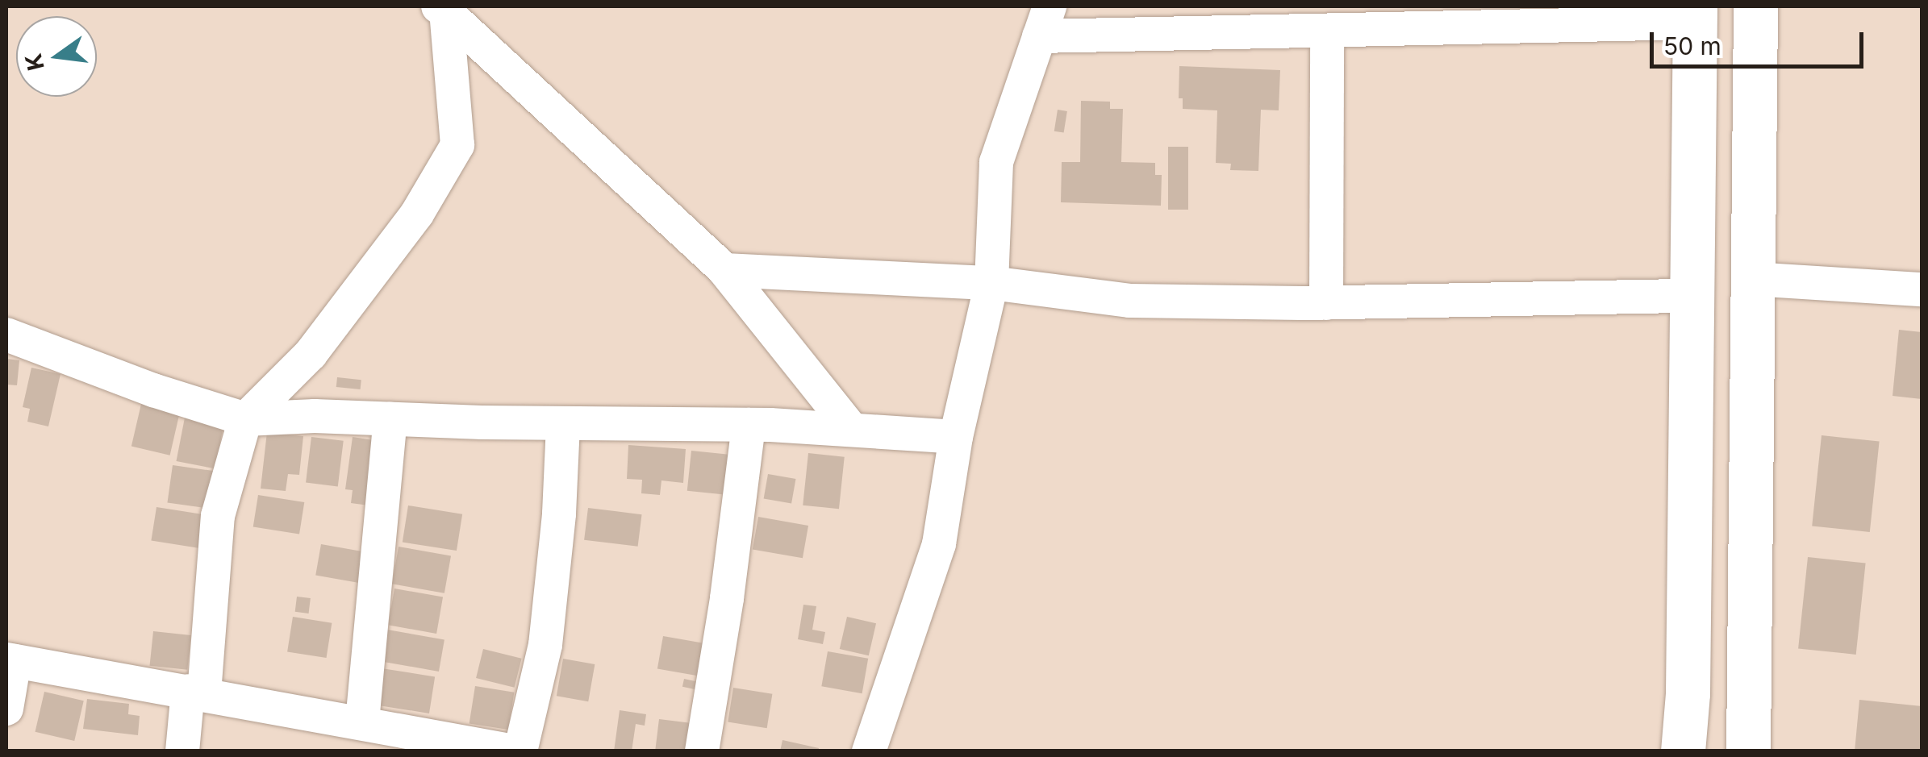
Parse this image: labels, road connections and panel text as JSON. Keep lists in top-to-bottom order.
{
  "scale_bar": "50 m",
  "north": "left"
}
